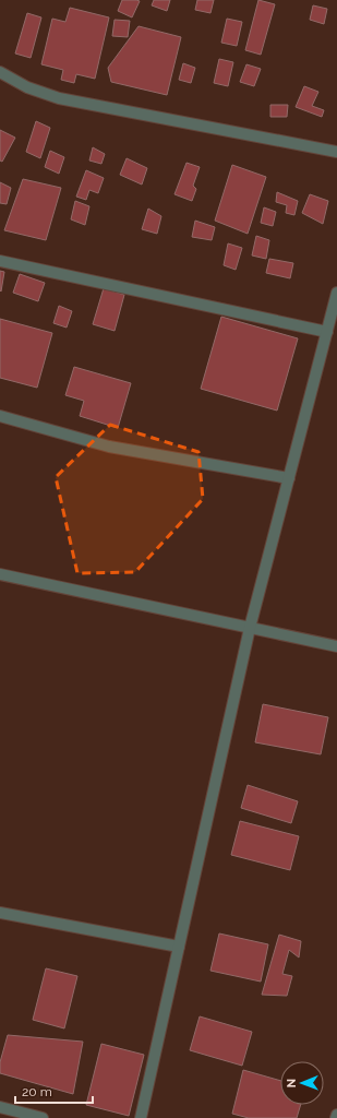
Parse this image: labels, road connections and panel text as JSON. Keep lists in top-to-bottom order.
{
  "scale_bar": "20 m",
  "north": "left"
}
